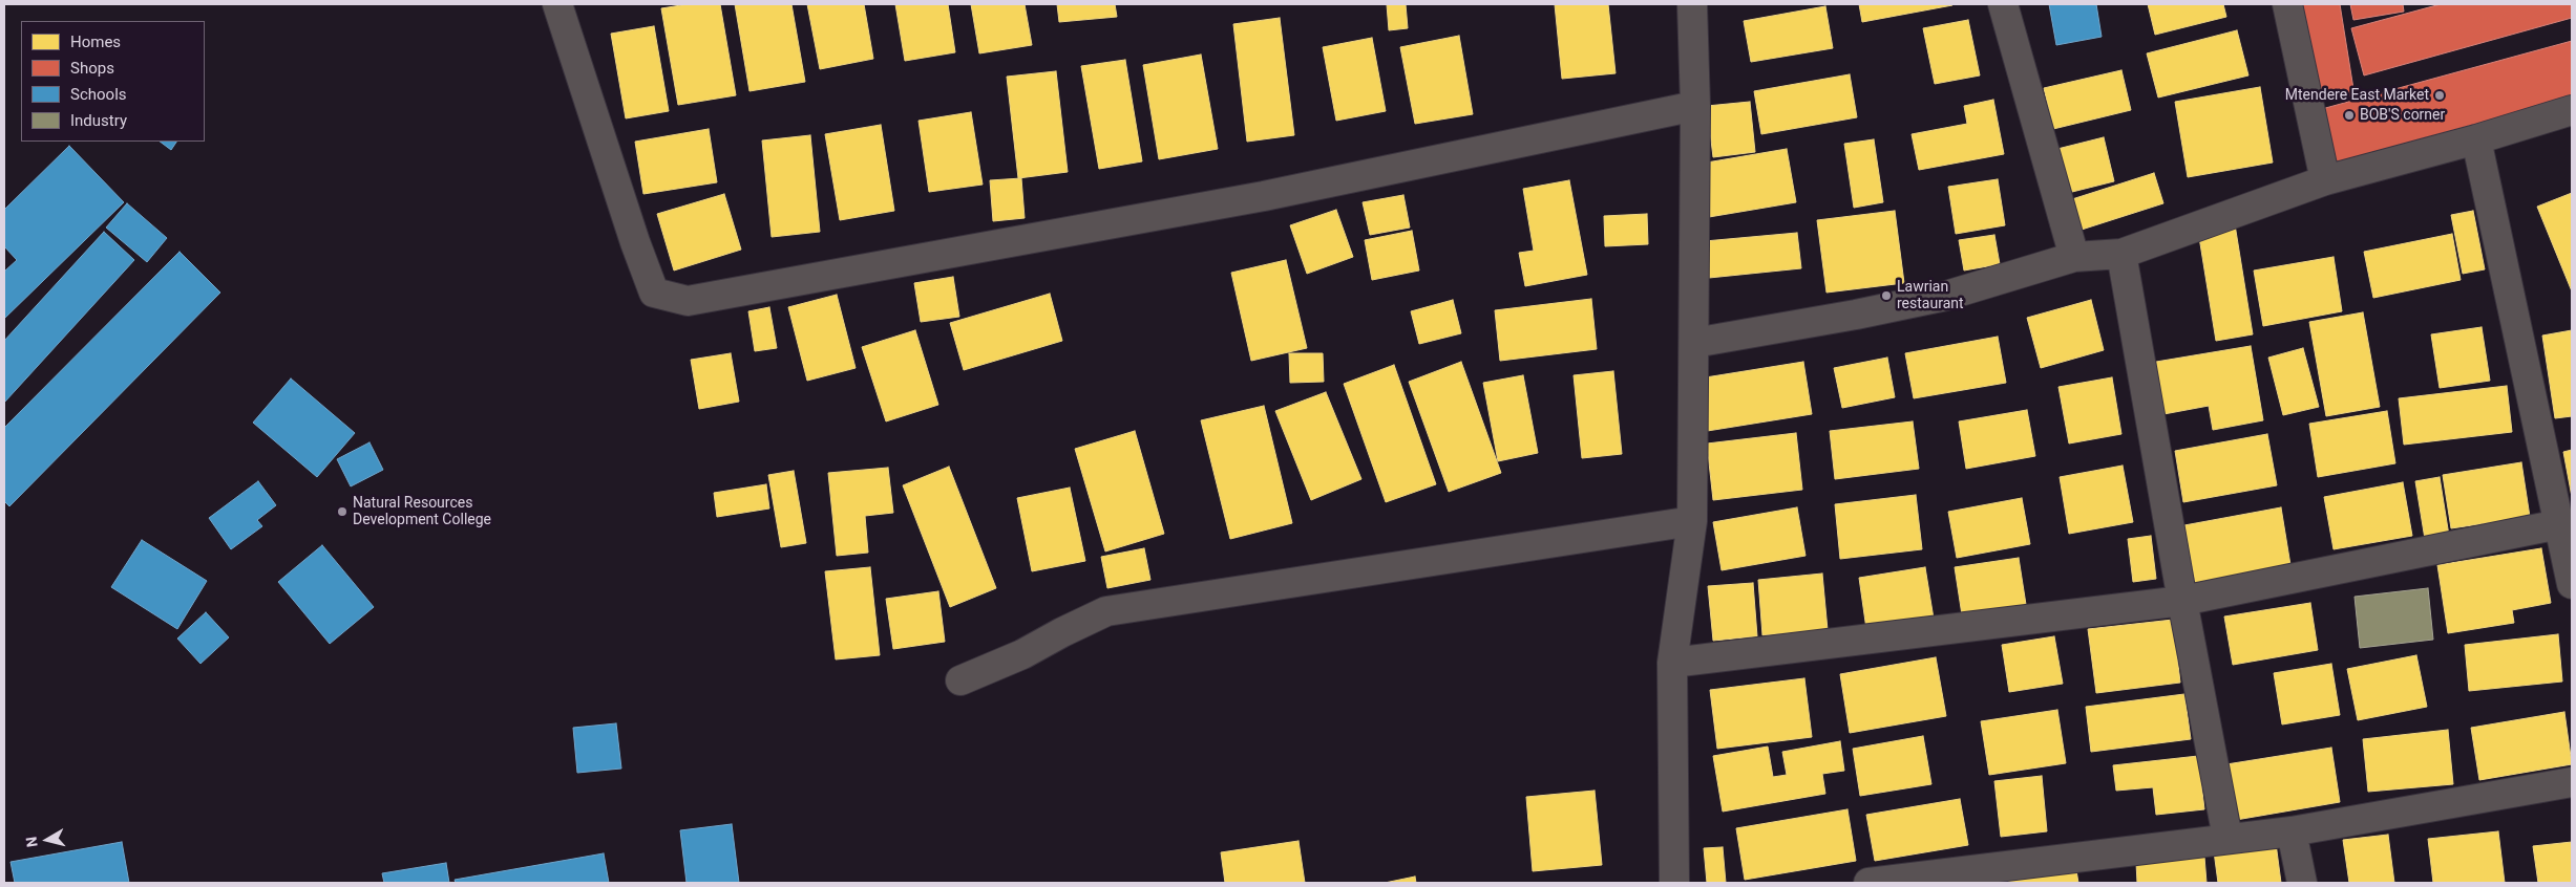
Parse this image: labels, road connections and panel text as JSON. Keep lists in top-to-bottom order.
{
  "places": [
    "Mtendere East Market",
    "BOB'S corner",
    "Lawrian restaurant",
    "Natural Resources Development College"
  ],
  "legend": [
    "Homes",
    "Shops",
    "Schools",
    "Industry"
  ],
  "north": "left"
}
